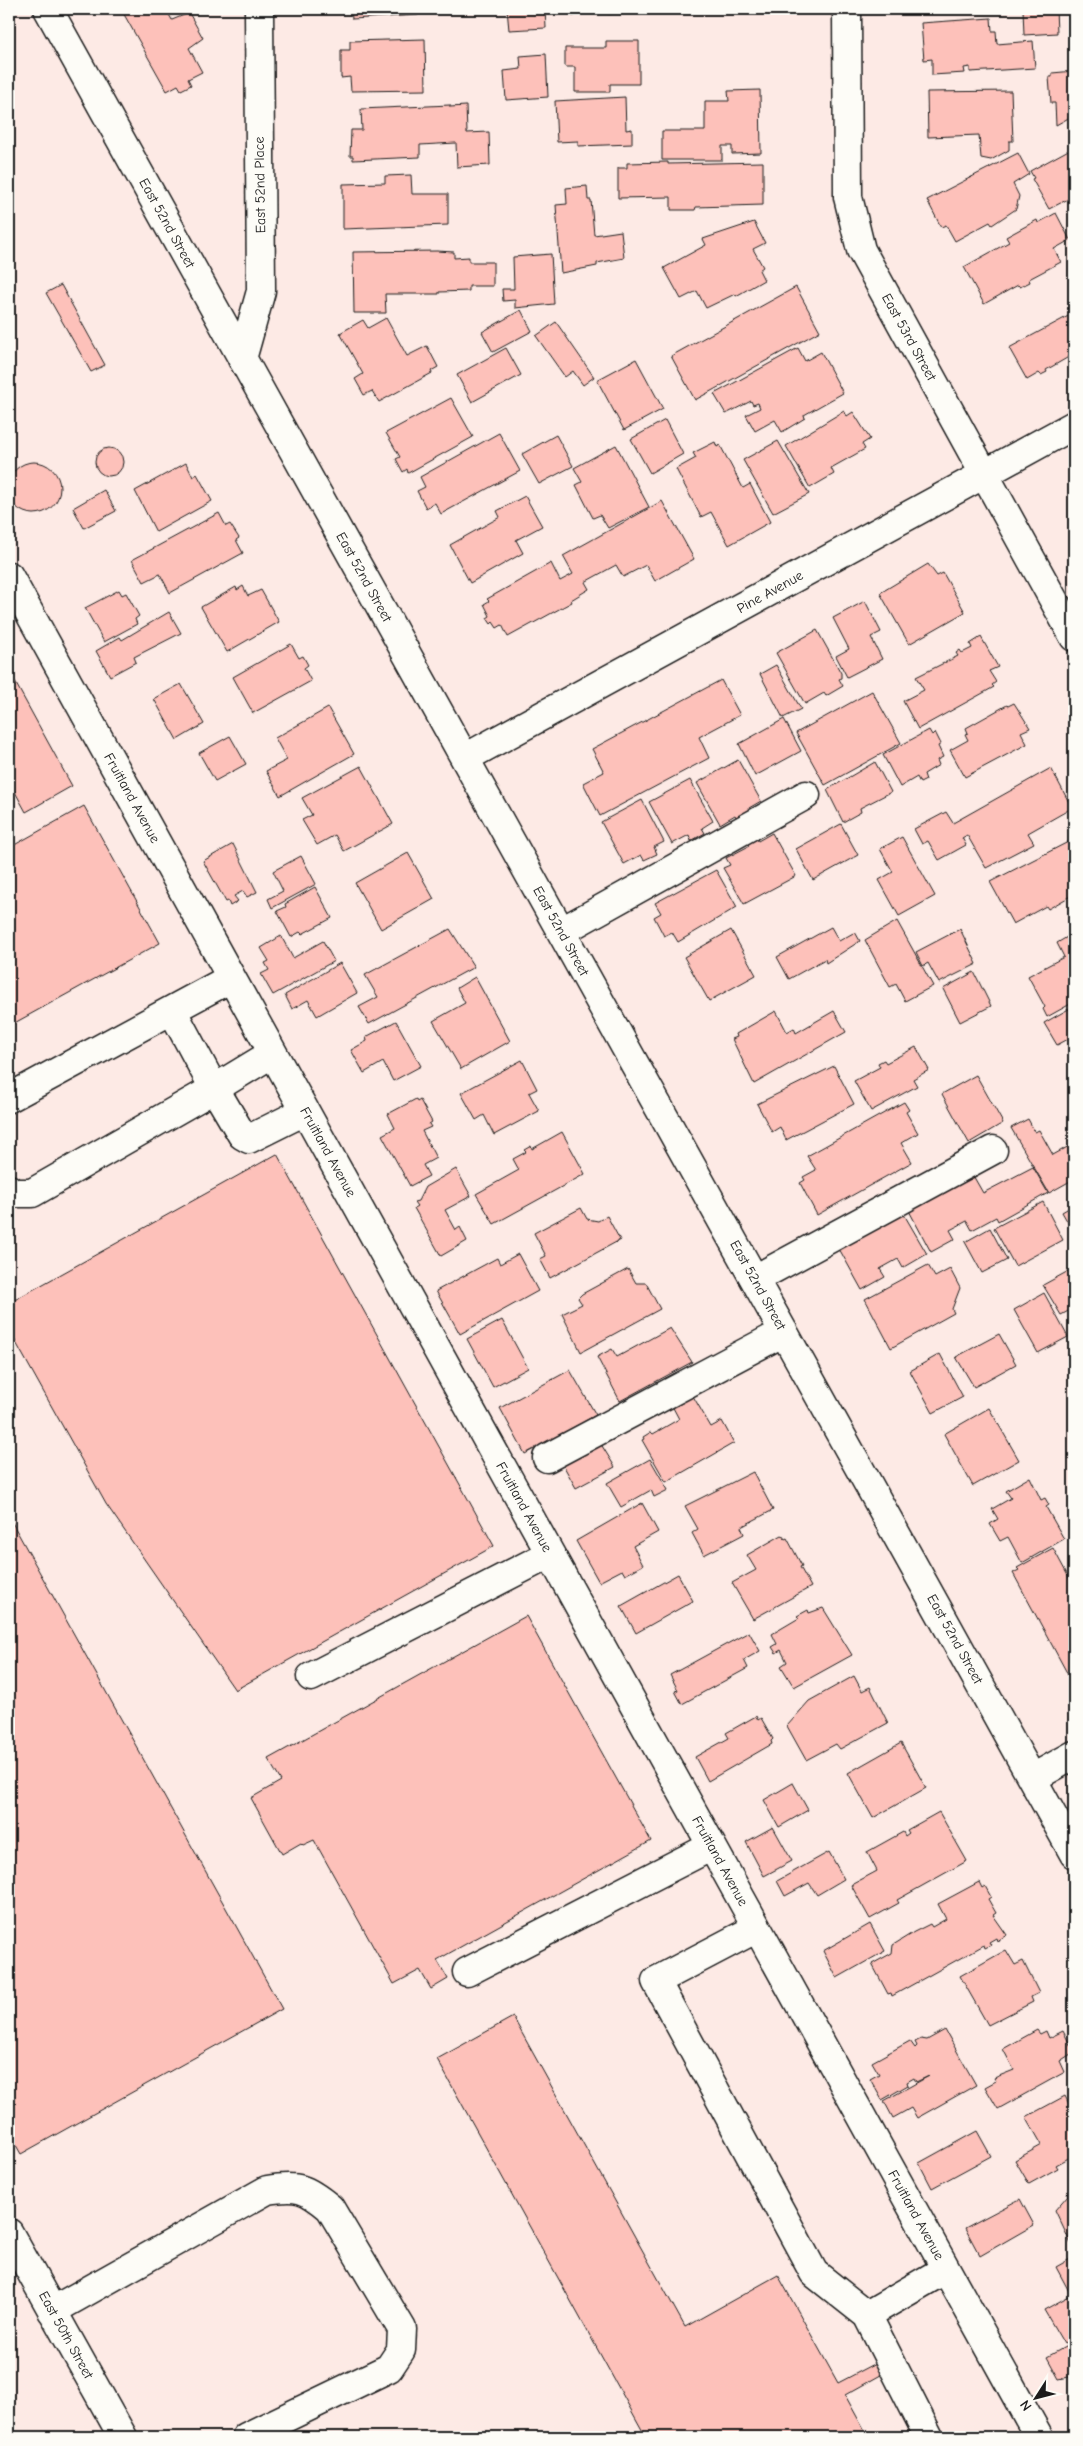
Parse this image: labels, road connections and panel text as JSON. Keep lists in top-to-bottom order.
{
  "streets": {
    "street": [
      "East 52nd Place",
      "East 52nd Street",
      "East 53rd Street",
      "Pine Avenue",
      "Fruitland Avenue",
      "East 50th Street"
    ]
  },
  "crossings": [
    ["East 52nd Place", "East 52nd Street"],
    ["East 52nd Street", "Pine Avenue"],
    ["East 53rd Street", "Pine Avenue"]
  ],
  "north": "bottom left"
}
